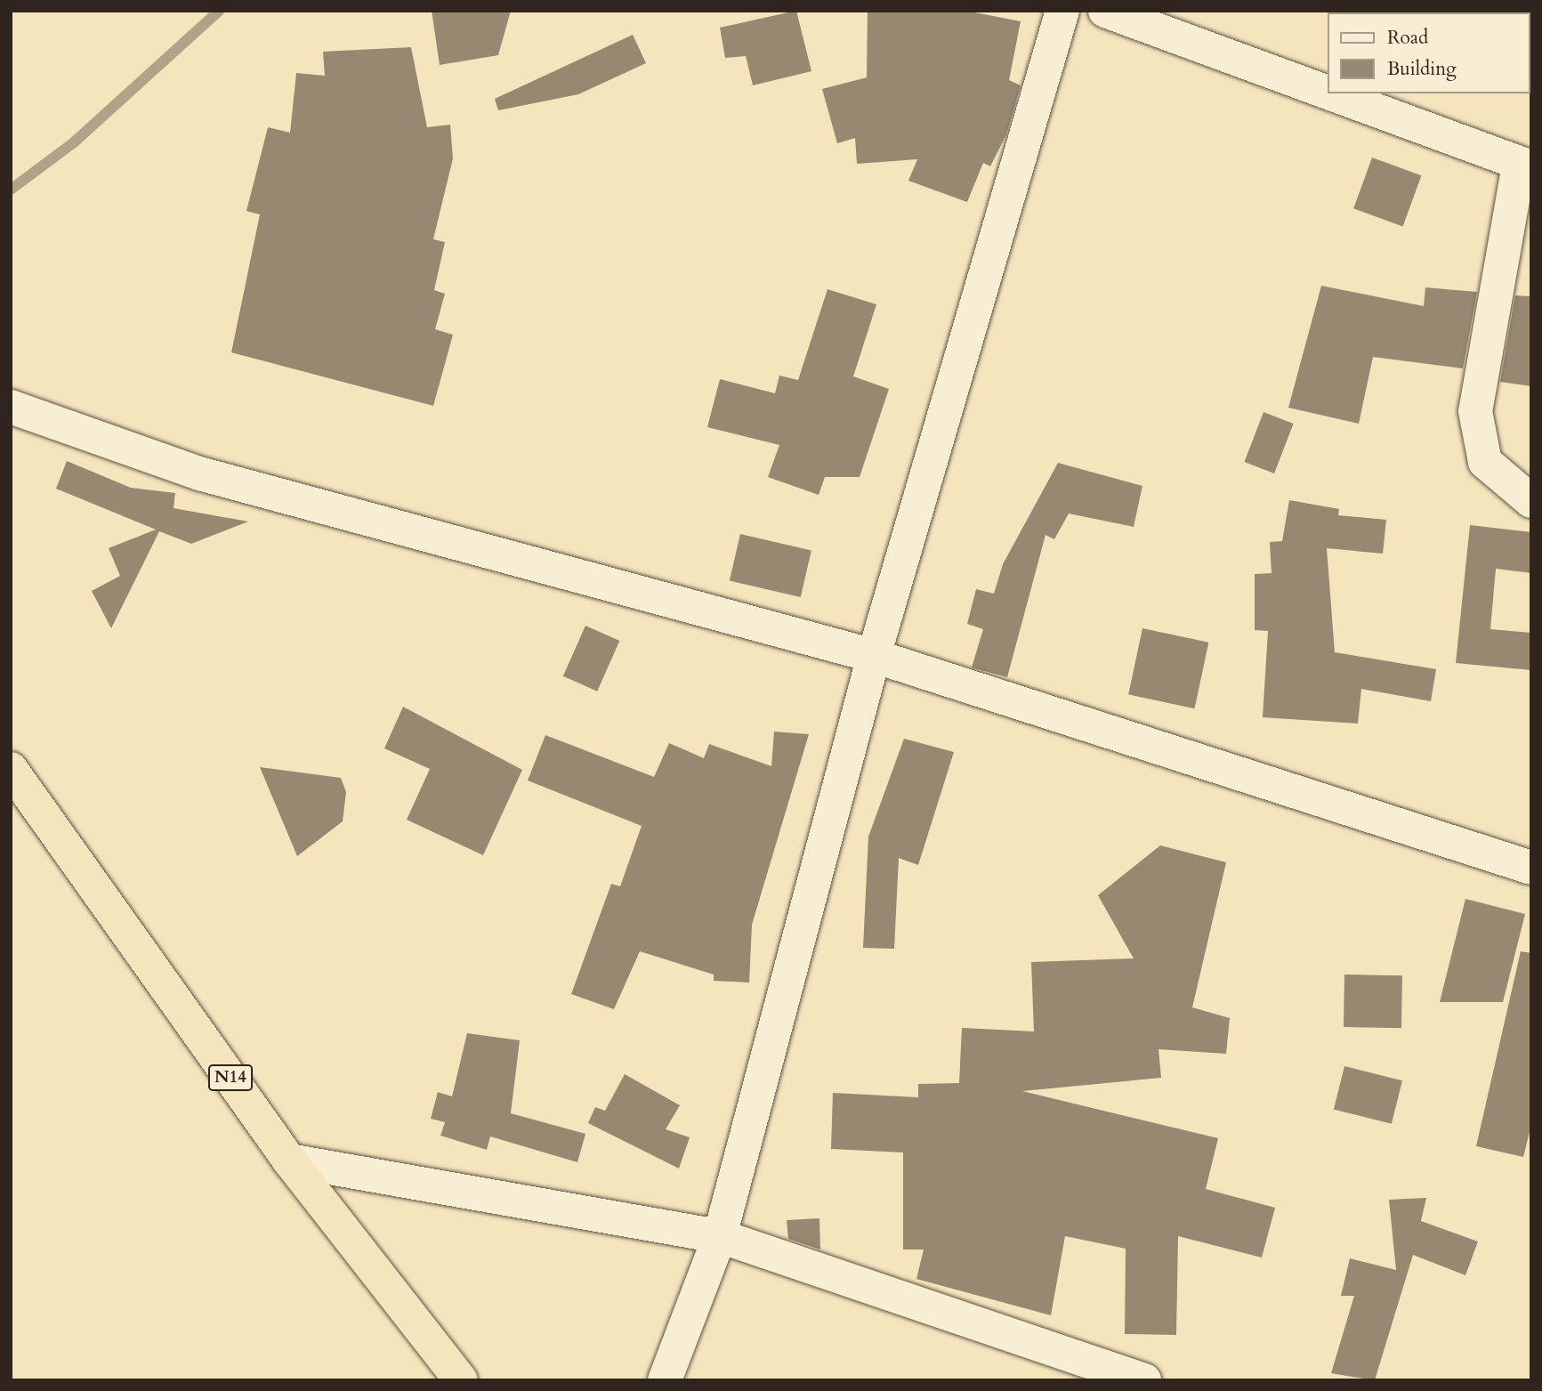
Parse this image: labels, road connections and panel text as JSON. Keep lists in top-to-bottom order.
{
  "streets": {
    "highway": ["N14"]
  },
  "legend": ["Road", "Building"]
}
